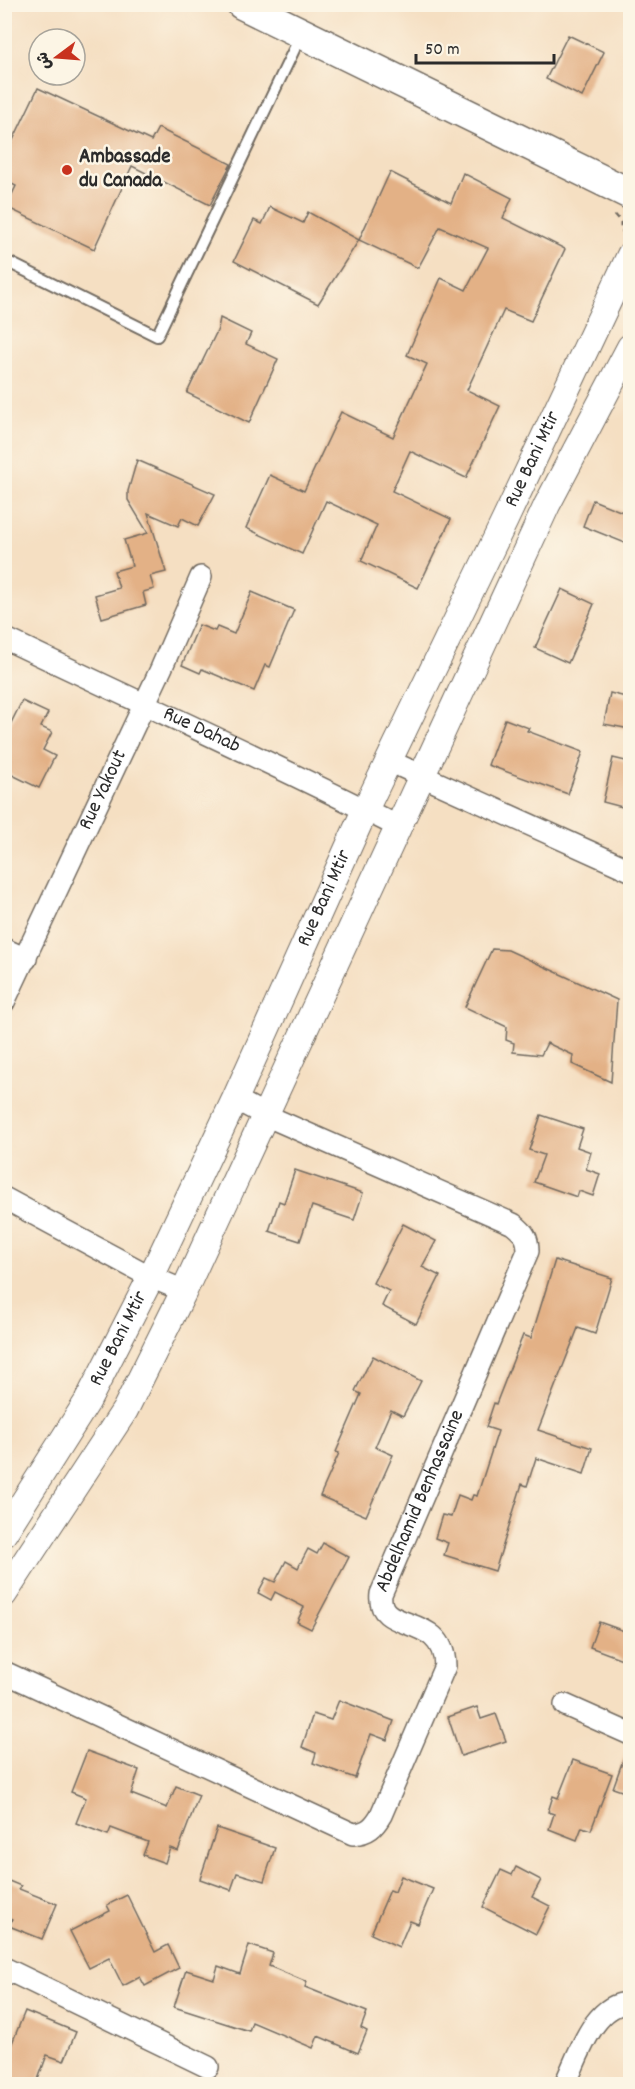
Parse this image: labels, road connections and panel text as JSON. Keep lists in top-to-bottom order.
{
  "streets": {
    "street": [
      "Rue Bani Mtir",
      "Rue Dahab",
      "Rue Yakout",
      "Abdelhamid Benhassaine"
    ]
  },
  "crossings": [
    ["Rue Bani Mtir", "Rue Dahab"],
    ["Rue Bani Mtir", "Abdelhamid Benhassaine"],
    ["Rue Dahab", "Rue Yakout"]
  ],
  "places": ["Ambassade du Canada"],
  "scale_bar": "50 m",
  "north": "left"
}
